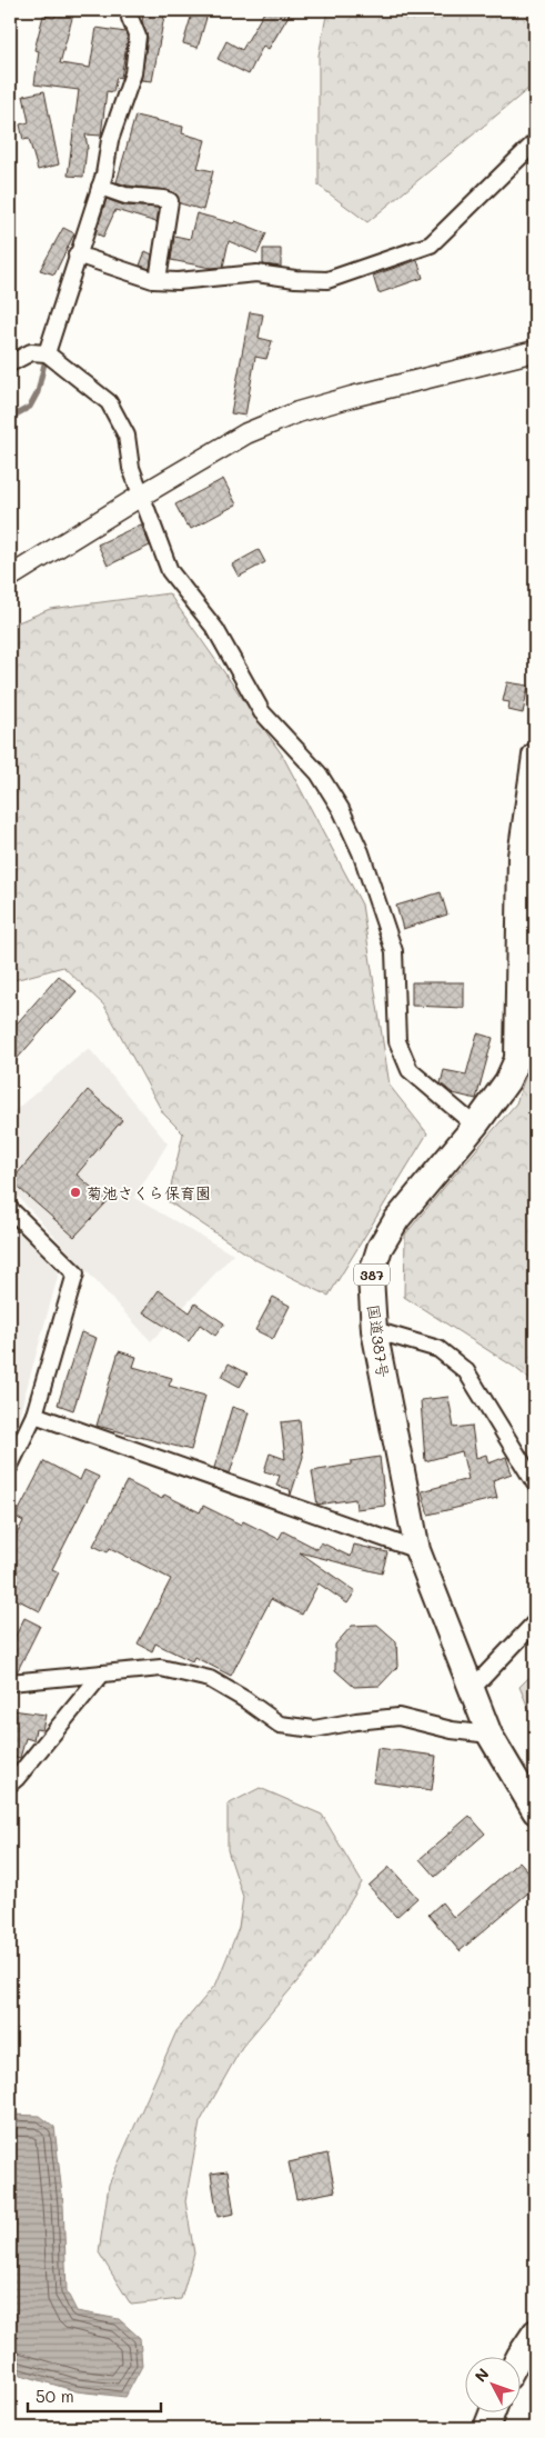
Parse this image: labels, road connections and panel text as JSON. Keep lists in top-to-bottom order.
{
  "streets": {
    "highway": ["387", "国道387号"]
  },
  "places": ["菊池さくら保育園"],
  "scale_bar": "50 m",
  "north": "top left"
}
